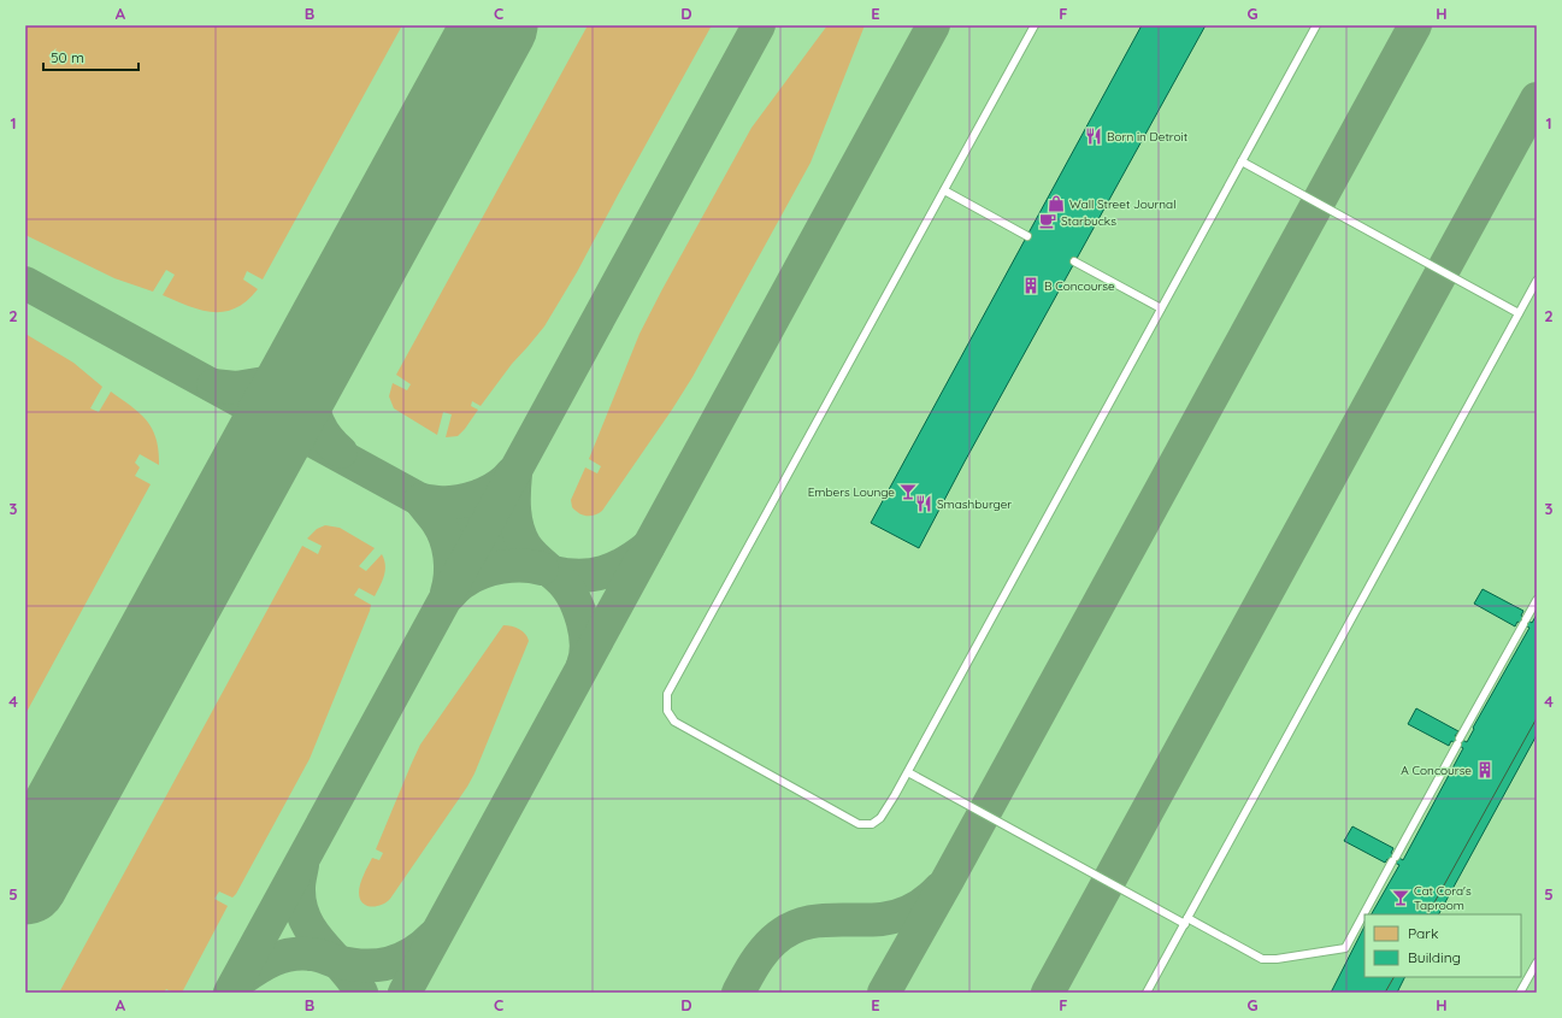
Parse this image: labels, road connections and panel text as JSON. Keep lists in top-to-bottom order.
{
  "places": {
    "restaurant": ["Born in Detroit", "Smashburger"],
    "shop": ["Wall Street Journal"],
    "cafe": ["Starbucks"],
    "building": ["B Concourse", "A Concourse"],
    "bar": ["Embers Lounge", "Cat Cora's Taproom"]
  },
  "legend": ["Park", "Building"],
  "scale_bar": "50 m",
  "grid": {
    "columns": [
      "A",
      "B",
      "C",
      "D",
      "E",
      "F",
      "G",
      "H"
    ],
    "rows": [
      "1",
      "2",
      "3",
      "4",
      "5"
    ]
  }
}
